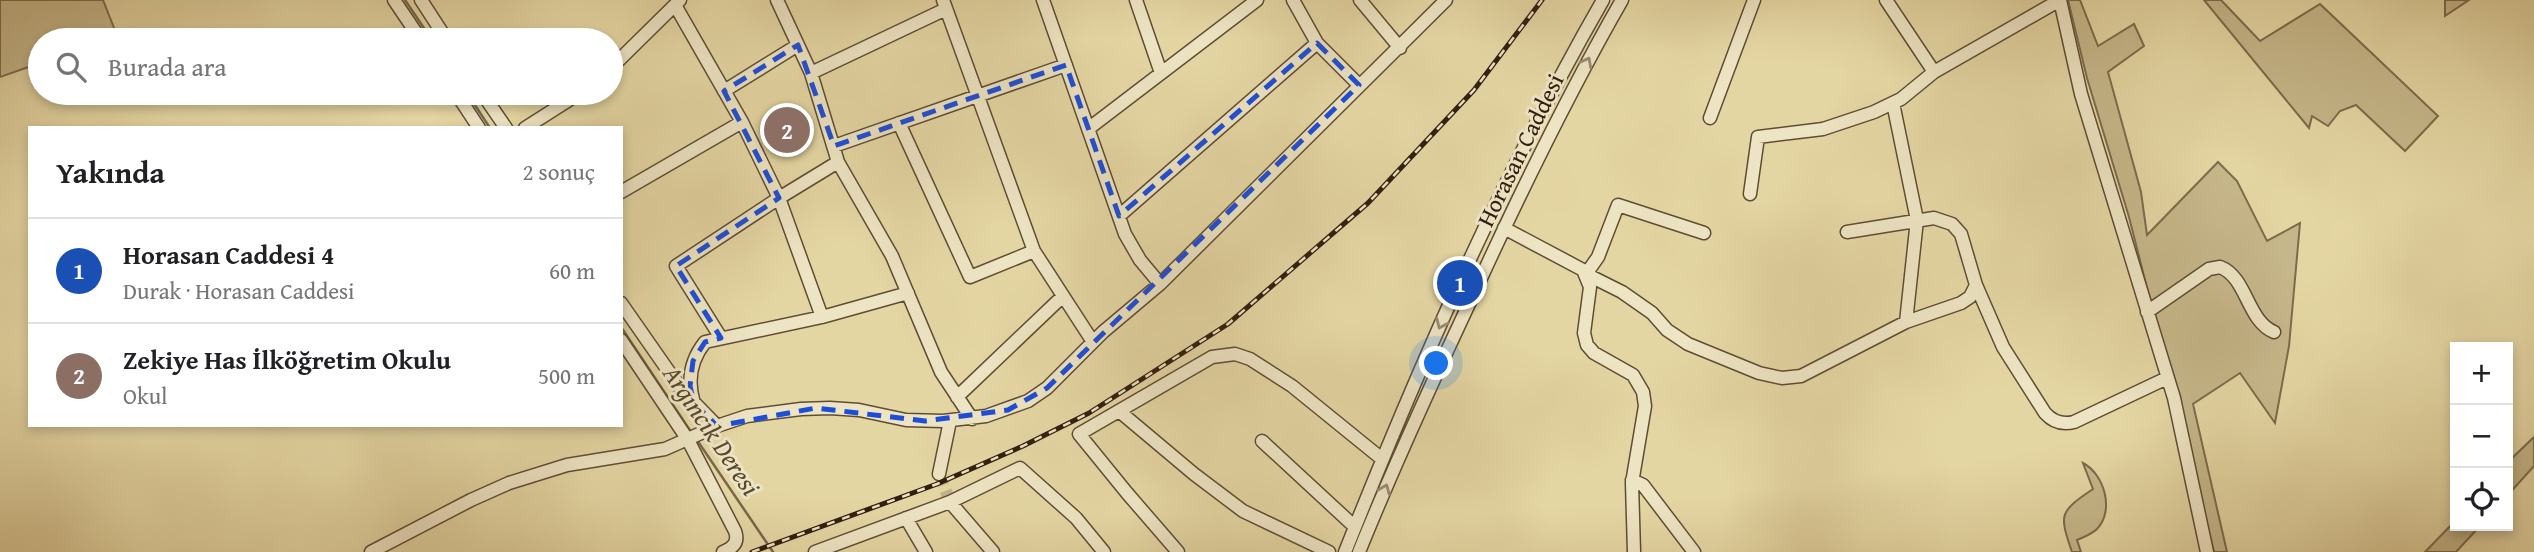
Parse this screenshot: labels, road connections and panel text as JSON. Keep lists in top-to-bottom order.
{
  "streets": {
    "street": ["Horasan Caddesi"]
  },
  "water": ["Argıncık Deresi"],
  "page": {
    "search": "Burada ara",
    "pins": ["2", "1"],
    "heading": ["Yakında", "2 sonuç"],
    "list": [
      {
        "mark": "1",
        "name": "Horasan Caddesi 4",
        "note": "Durak · Horasan Caddesi",
        "value": "60 m"
      },
      {
        "mark": "2",
        "name": "Zekiye Has İlköğretim Okulu",
        "note": "Okul",
        "value": "500 m"
      }
    ],
    "map_buttons": ["+", "−"]
  }
}
